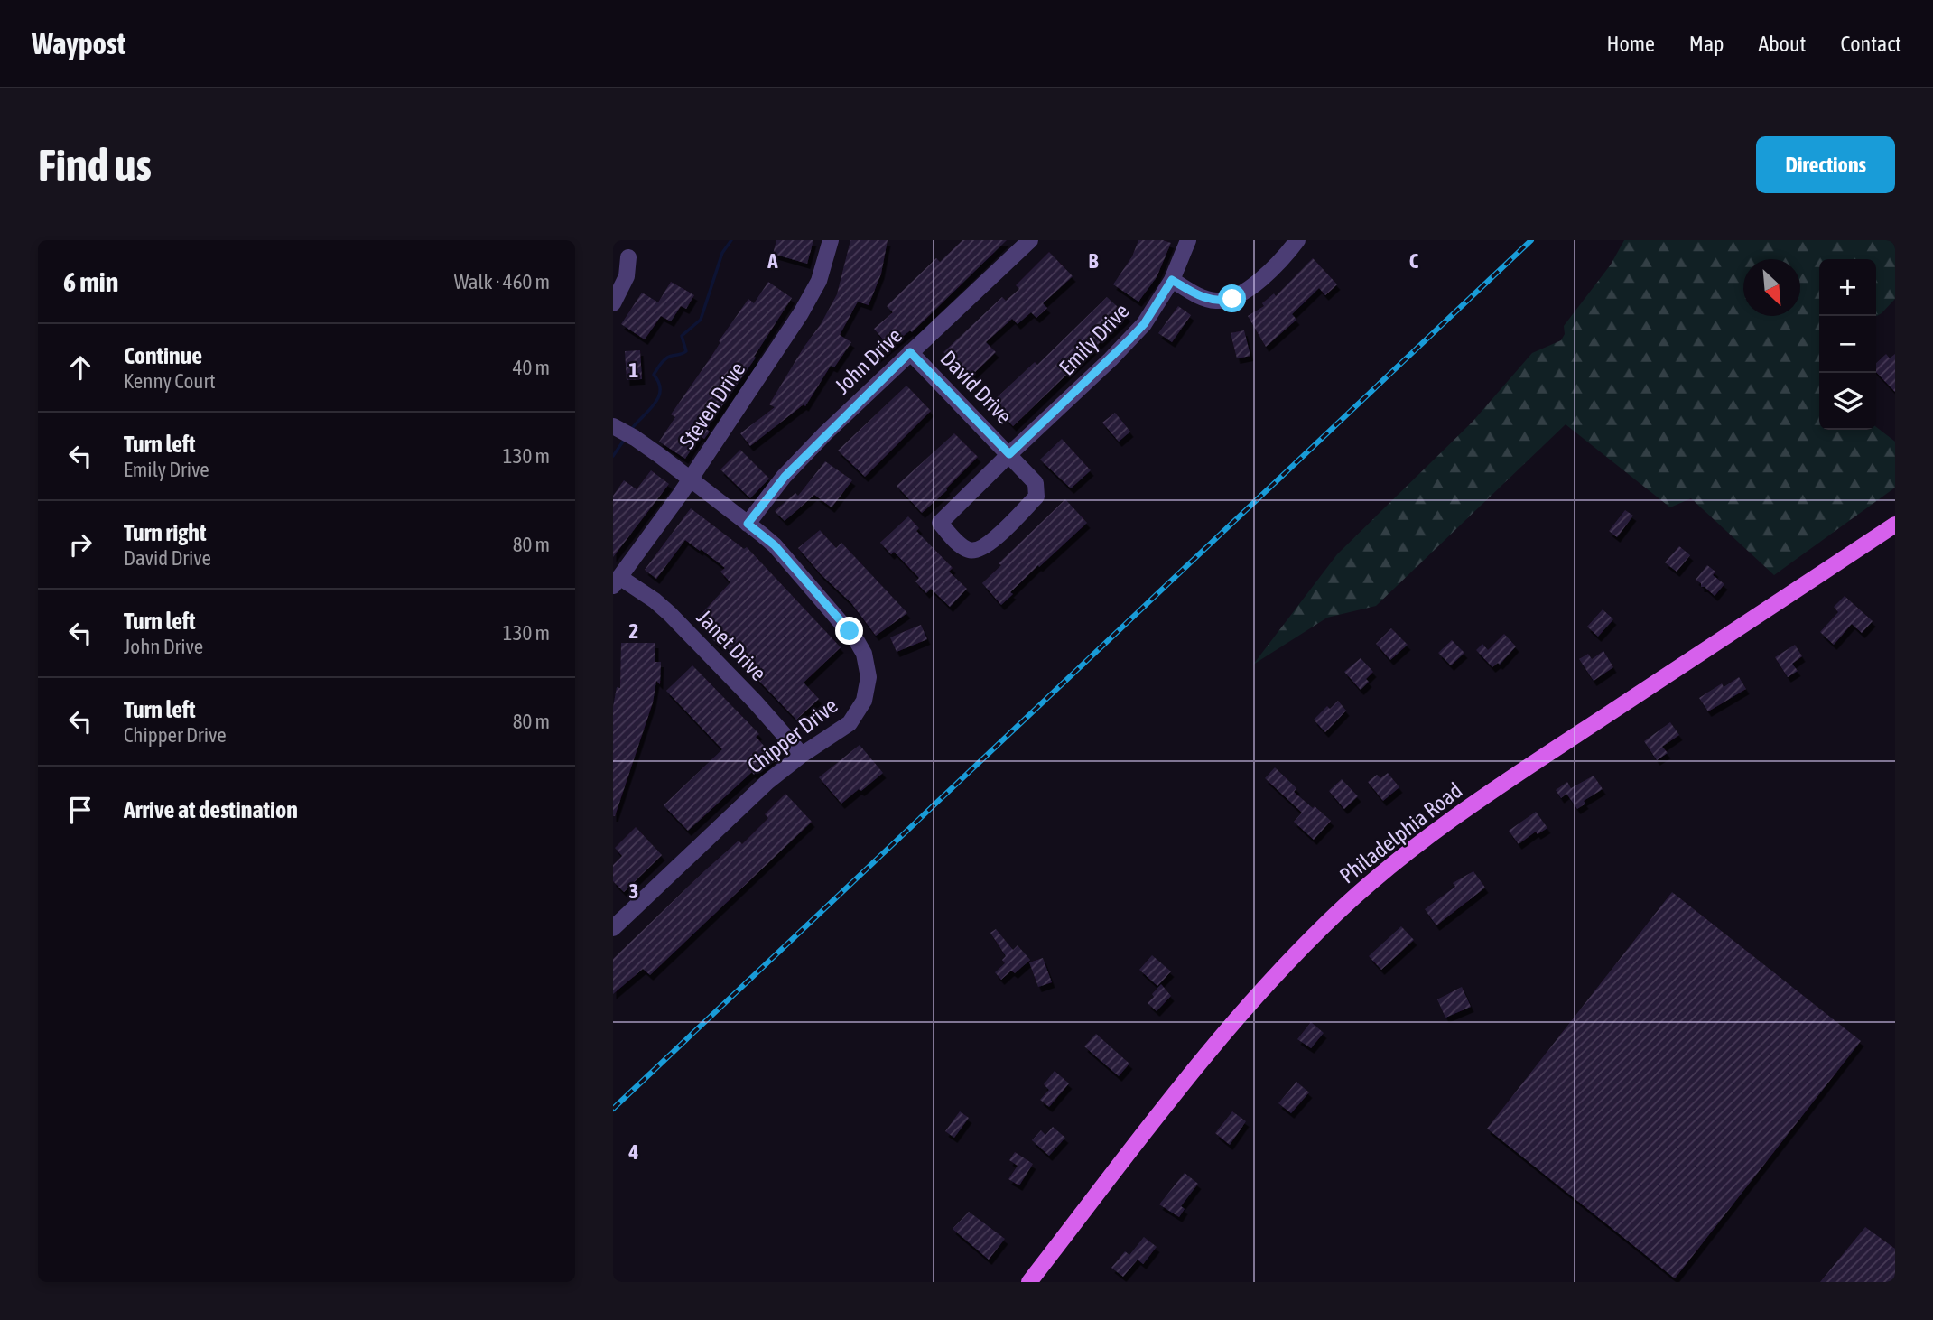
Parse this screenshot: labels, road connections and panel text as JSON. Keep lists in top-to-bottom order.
{
  "streets": {
    "main road": ["Philadelphia Road"],
    "street": [
      "Emily Drive",
      "John Drive",
      "David Drive",
      "Steven Drive",
      "Janet Drive",
      "Chipper Drive"
    ]
  },
  "crossings": [
    ["Emily Drive", "David Drive"],
    ["John Drive", "David Drive"],
    ["John Drive", "Chipper Drive"],
    ["Steven Drive", "Janet Drive"],
    ["Steven Drive", "Chipper Drive"],
    ["Janet Drive", "Chipper Drive"]
  ],
  "north": "bottom right",
  "page": {
    "header": "Waypost",
    "nav": [
      "Home",
      "Map",
      "About",
      "Contact"
    ],
    "buttons": "Directions",
    "title": "Find us",
    "heading": ["6 min", "Walk · 460 m"],
    "map_buttons": ["+", "−"],
    "list": [
      ["Continue", "Kenny Court", "40 m"],
      ["Turn left", "Emily Drive", "130 m"],
      ["Turn right", "David Drive", "80 m"],
      ["Turn left", "John Drive", "130 m"],
      ["Turn left", "Chipper Drive", "80 m"],
      "Arrive at destination"
    ]
  },
  "grid": {
    "columns": ["A", "B", "C"],
    "rows": [
      "1",
      "2",
      "3",
      "4"
    ]
  }
}
